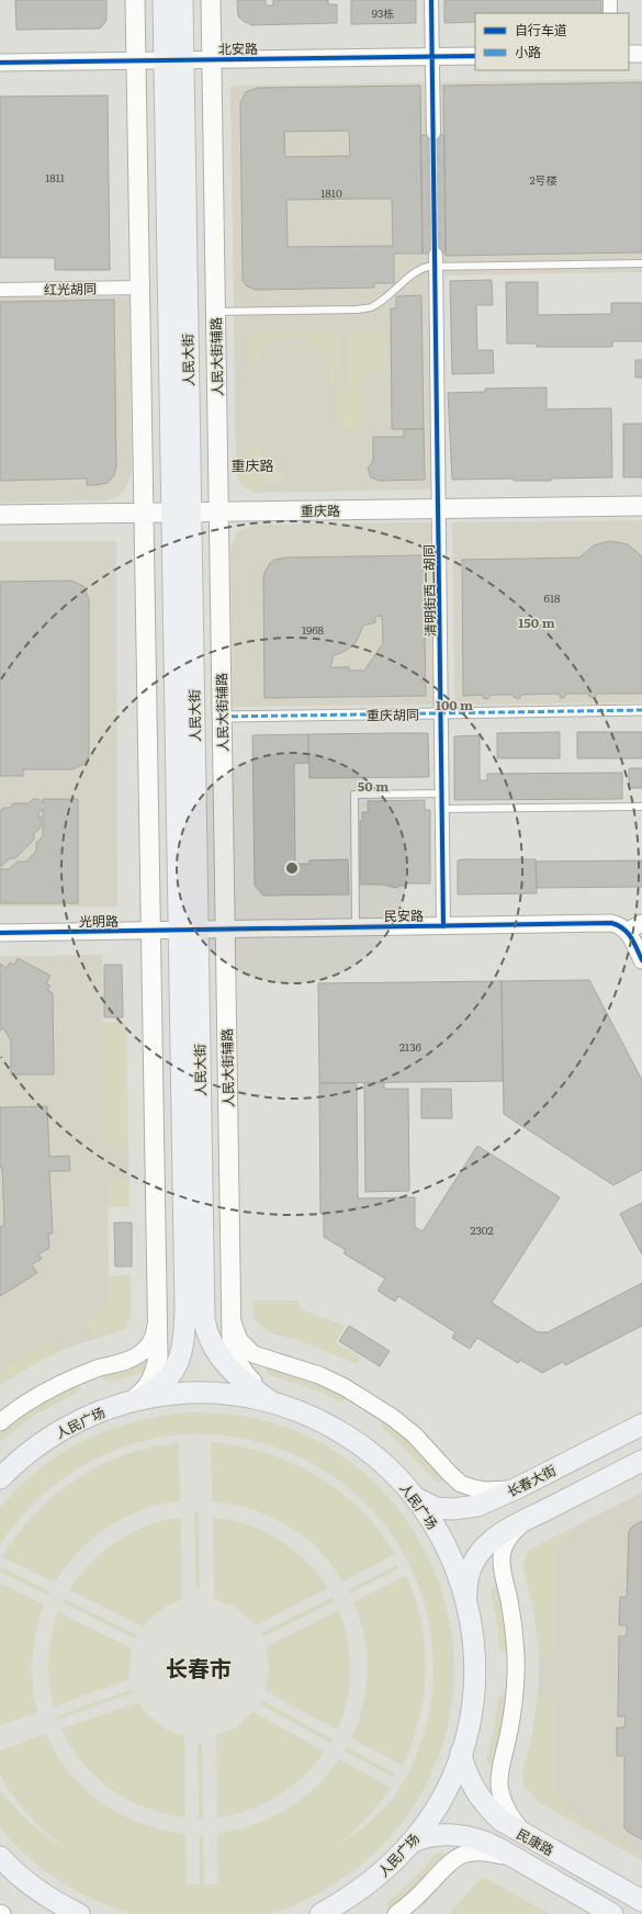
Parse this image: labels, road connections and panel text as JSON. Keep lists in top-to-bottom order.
{
  "streets": {
    "main road": [
      "人民大街辅路",
      "人民大街",
      "重庆路",
      "人民广场",
      "长春大街",
      "民康路"
    ],
    "street": [
      "北安路",
      "红光胡同",
      "清明街西二胡同",
      "重庆胡同",
      "民安路",
      "光明路"
    ]
  },
  "crossings": [
    ["北安路", "人民大街辅路"],
    ["北安路", "人民大街"],
    ["人民大街辅路", "人民大街"],
    ["人民大街辅路", "重庆路"],
    ["人民大街辅路", "重庆胡同"],
    ["人民大街辅路", "民安路"],
    ["人民大街辅路", "人民广场"],
    ["人民大街", "重庆路"],
    ["人民大街", "民安路"],
    ["人民大街", "光明路"],
    ["人民大街", "人民广场"],
    ["重庆路", "清明街西二胡同"],
    ["清明街西二胡同", "重庆胡同"],
    ["清明街西二胡同", "民安路"],
    ["民安路", "光明路"],
    ["人民广场", "长春大街"],
    ["人民广场", "民康路"]
  ],
  "districts": ["重庆路", "长春市"],
  "house_numbers": [
    "93栋",
    "1811",
    "2号楼",
    "1810",
    "618",
    "1968",
    "2136",
    "2302"
  ],
  "legend": ["自行车道", "小路"],
  "rings": ["150 m", "100 m", "50 m"]
}
